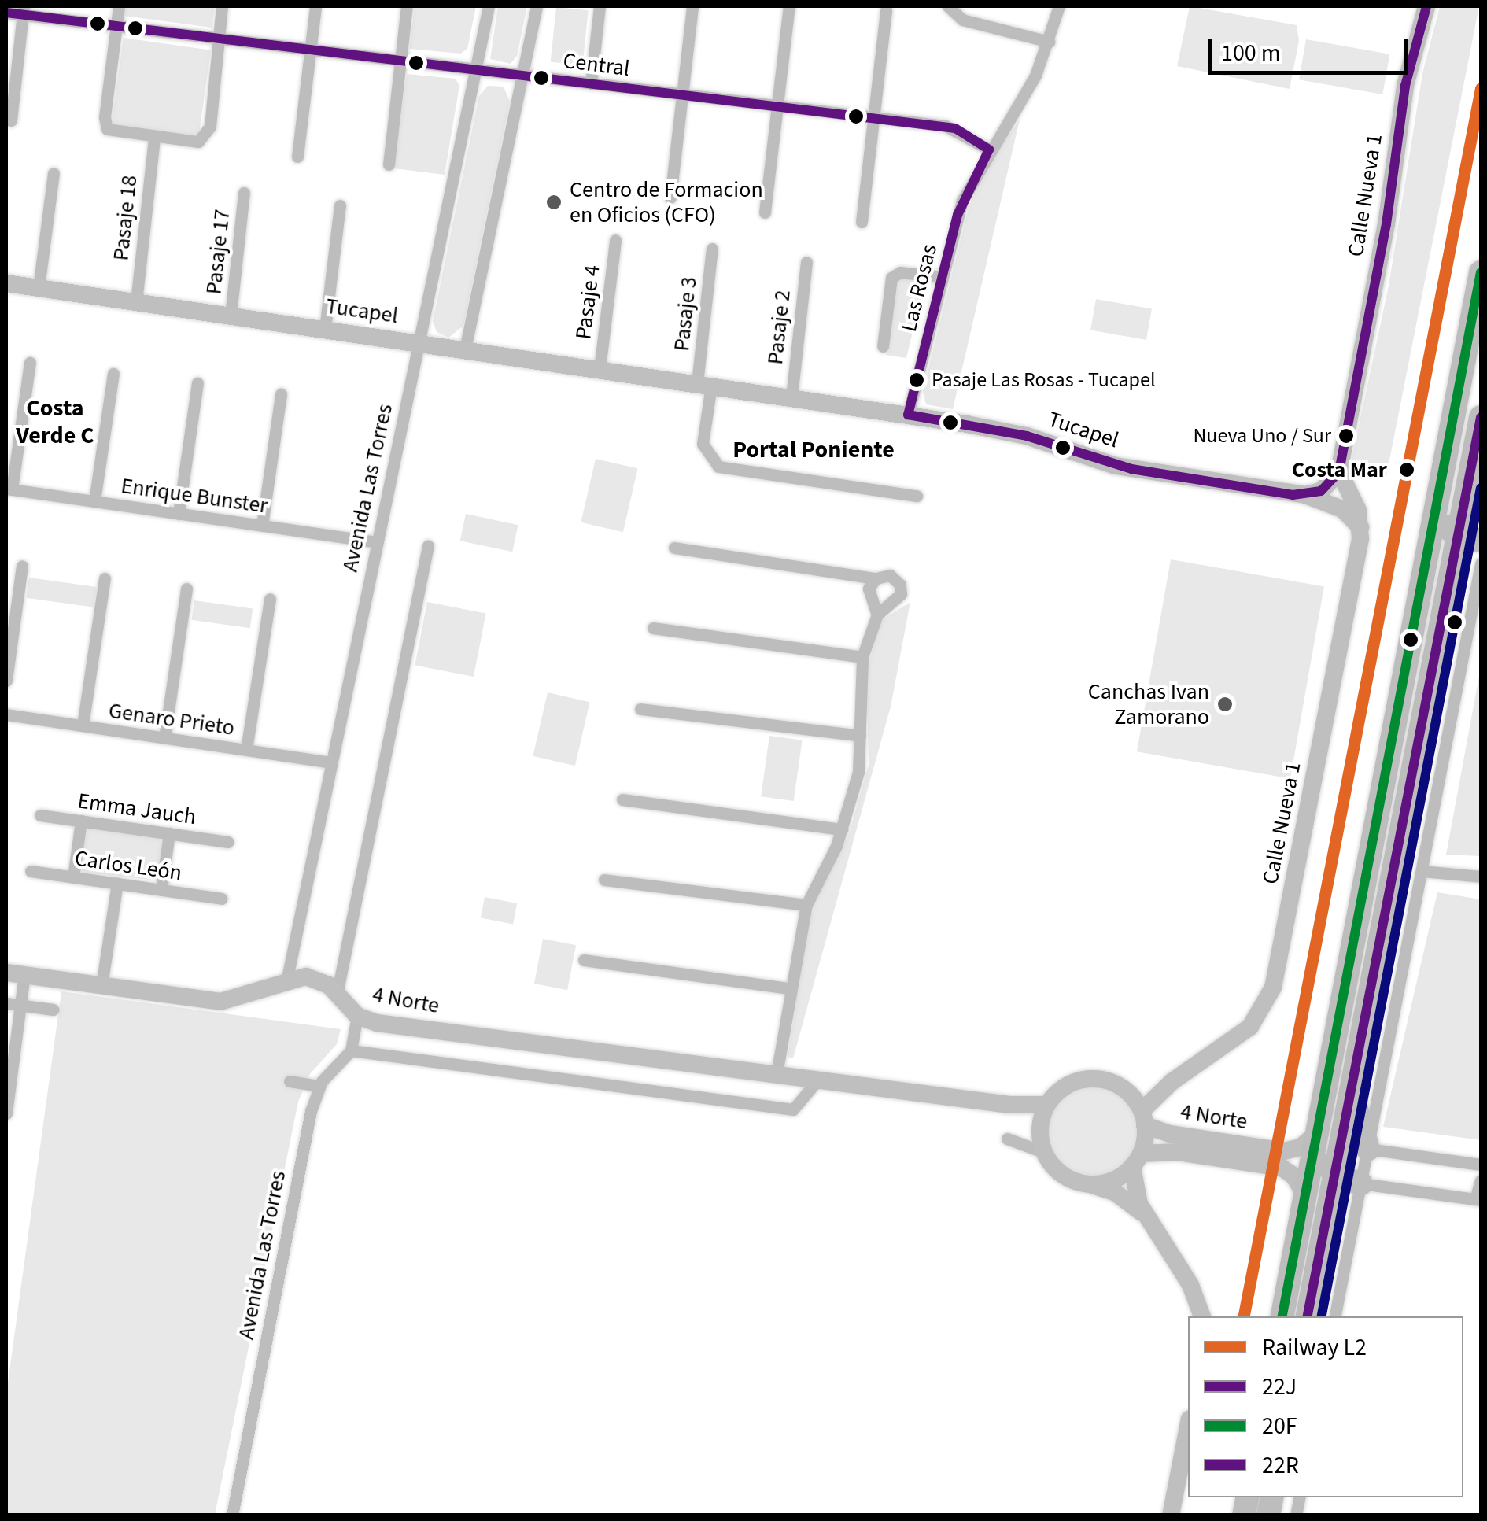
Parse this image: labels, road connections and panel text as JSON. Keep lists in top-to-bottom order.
{
  "streets": {
    "street": [
      "Central",
      "Calle Nueva 1",
      "Pasaje 18",
      "Pasaje 17",
      "Las Rosas",
      "Pasaje 4",
      "Tucapel",
      "Pasaje 3",
      "Pasaje 2",
      "Avenida Las Torres",
      "Enrique Bunster",
      "Genaro Prieto",
      "Emma Jauch",
      "Carlos León",
      "4 Norte"
    ]
  },
  "crossings": [
    ["Central", "Las Rosas"],
    ["Central", "Avenida Las Torres"],
    ["Calle Nueva 1", "4 Norte"],
    ["Pasaje 18", "Tucapel"],
    ["Pasaje 17", "Tucapel"],
    ["Las Rosas", "Tucapel"],
    ["Pasaje 4", "Tucapel"],
    ["Tucapel", "Pasaje 3"],
    ["Tucapel", "Pasaje 2"],
    ["Tucapel", "Avenida Las Torres"],
    ["Avenida Las Torres", "Enrique Bunster"],
    ["Avenida Las Torres", "Genaro Prieto"]
  ],
  "districts": ["Costa Verde C", "Portal Poniente"],
  "places": [
    "Centro de Formacion en Oficios (CFO)",
    "Pasaje Las Rosas - Tucapel",
    "Nueva Uno / Sur",
    "Costa Mar",
    "Canchas Ivan Zamorano"
  ],
  "lines": [
    "transit line 22J",
    "rail line L2",
    "transit line 20F",
    "transit line 22R"
  ],
  "legend": [
    "Railway L2",
    "22J",
    "20F",
    "22R"
  ],
  "scale_bar": "100 m"
}
